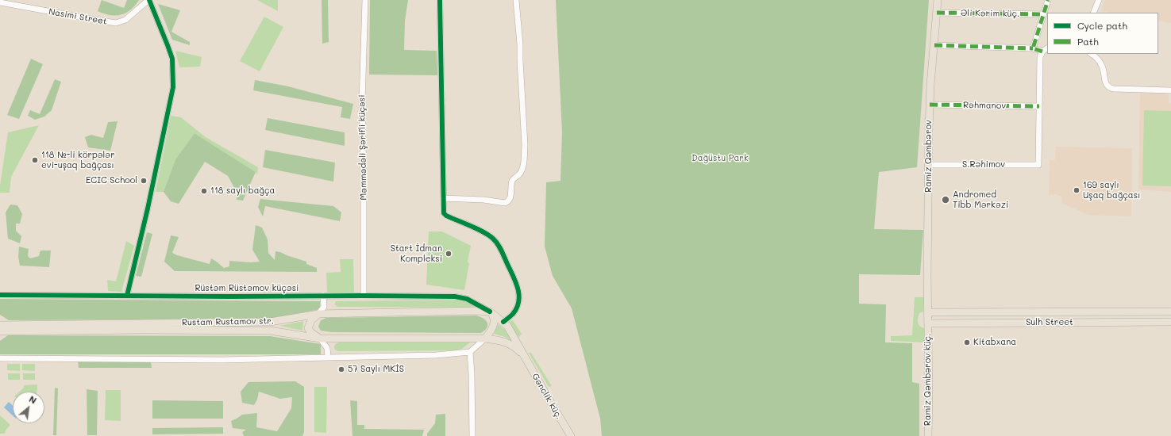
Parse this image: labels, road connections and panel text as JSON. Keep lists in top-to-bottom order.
{
  "streets": {
    "main road": [
      "Ramiz Qəmbərov",
      "Rustam Rustamov str.",
      "Sulh Street",
      "Ramiz Qəmbərov küç.",
      "Gənclik küç."
    ],
    "street": [
      "Əli Kərim küç.",
      "Nasimi Street",
      "Rəhmanov",
      "Məmmədəli Şərifli küçəsi",
      "S.Rəhimov",
      "Rüstəm Rüstəmov küçəsi"
    ]
  },
  "crossings": [
    ["Əli Kərim küç.", "Ramiz Qəmbərov"],
    ["Rəhmanov", "Ramiz Qəmbərov"],
    ["Rəhmanov", "S.Rəhimov"],
    ["Məmmədəli Şərifli küçəsi", "Rüstəm Rüstəmov küçəsi"],
    ["Ramiz Qəmbərov", "S.Rəhimov"],
    ["Ramiz Qəmbərov", "Sulh Street"],
    ["Ramiz Qəmbərov", "Ramiz Qəmbərov küç."],
    ["Rüstəm Rüstəmov küçəsi", "Rustam Rustamov str."],
    ["Rustam Rustamov str.", "Gənclik küç."],
    ["Sulh Street", "Ramiz Qəmbərov küç."]
  ],
  "parks": ["Dağüstu Park"],
  "places": [
    "118 №-li körpələr evi-uşaq bağçası",
    "ECIC School",
    "169 saylı Uşaq bağçası",
    "118 saylı bağça",
    "Andromed Tibb Mərkəzi",
    "Start İdman Kompleksi",
    "Kitabxana",
    "57 Saylı MKİS"
  ],
  "legend": ["Cycle path", "Path"],
  "north": "top right"
}
